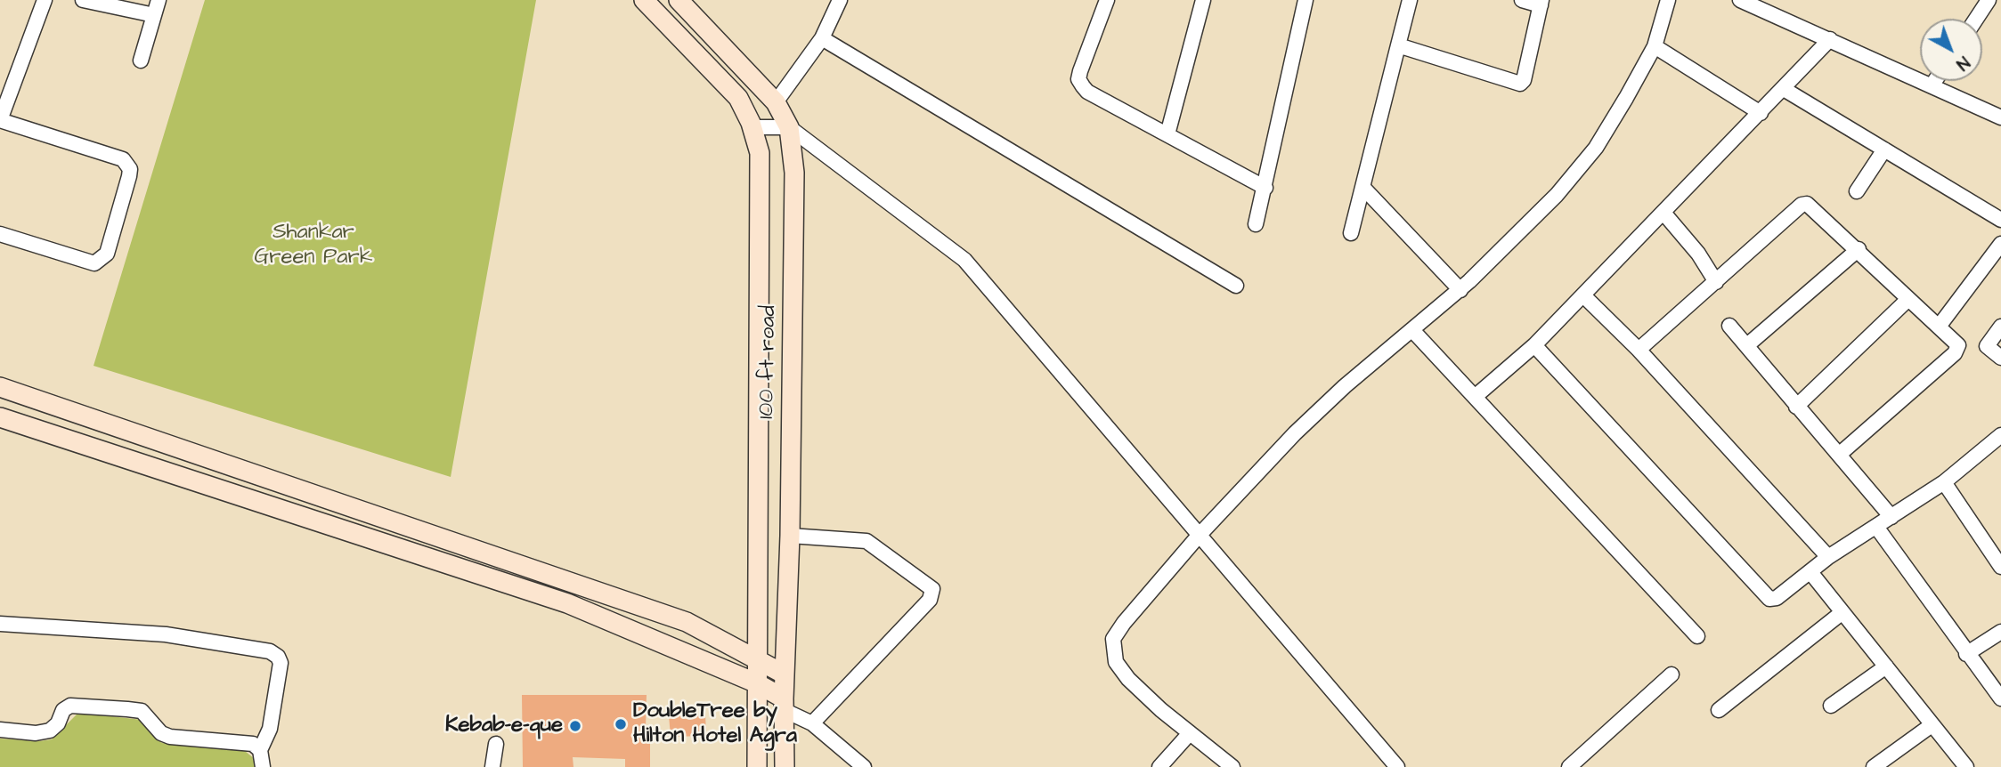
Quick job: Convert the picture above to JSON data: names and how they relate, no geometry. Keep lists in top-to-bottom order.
{
  "streets": {
    "street": ["100 ft road"]
  },
  "parks": ["Shankar Green Park"],
  "places": ["DoubleTree by Hilton Hotel Agra", "Kebab-e-que"],
  "north": "bottom right"
}
